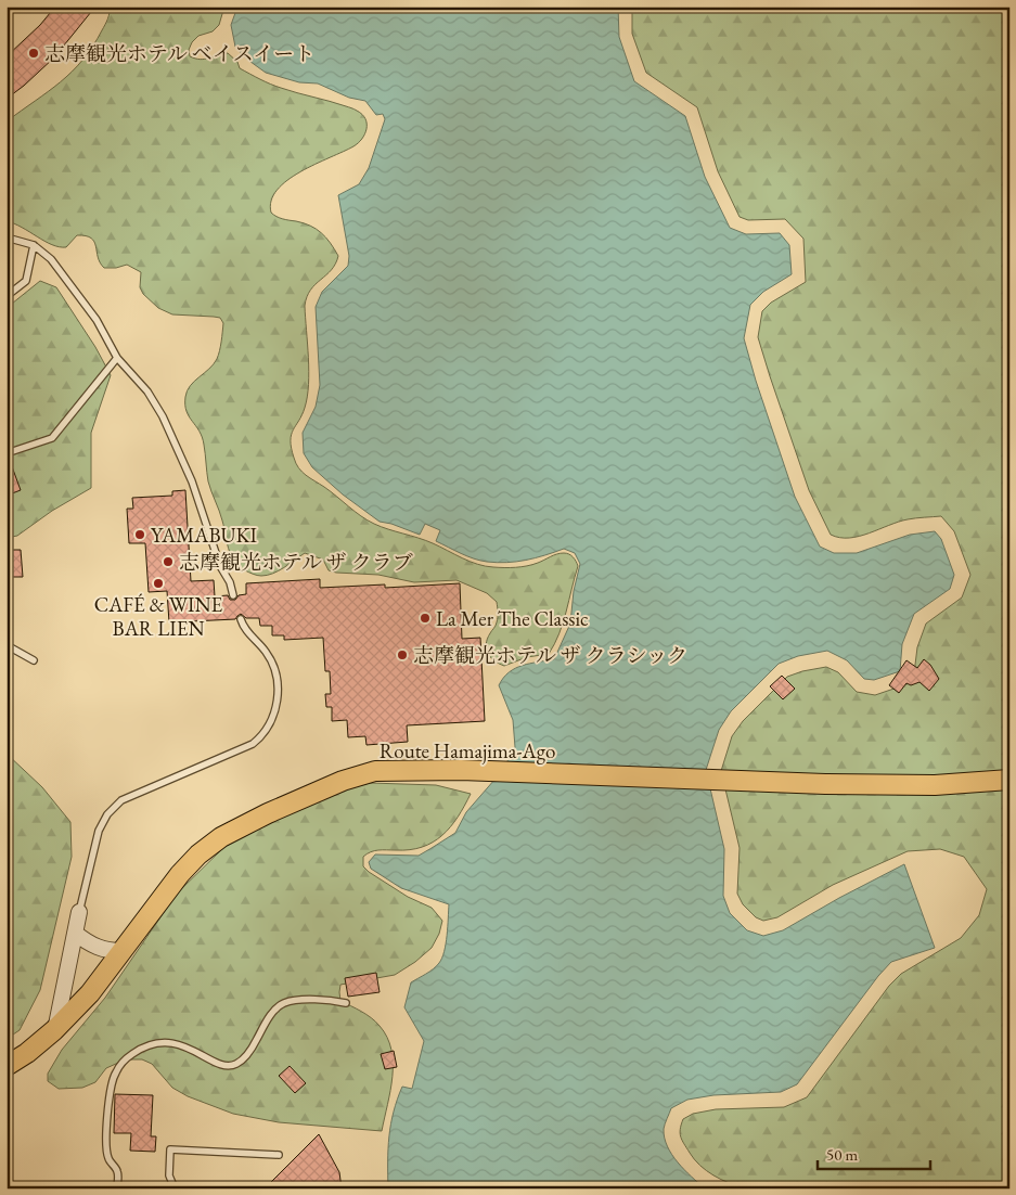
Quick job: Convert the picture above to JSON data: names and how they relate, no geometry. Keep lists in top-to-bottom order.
{
  "streets": {
    "main road": ["Route Hamajima-Ago"]
  },
  "places": [
    "志摩観光ホテル ベイスイート",
    "YAMABUKI",
    "志摩観光ホテル ザ クラブ",
    "CAFÉ & WINE BAR LIEN",
    "La Mer The Classic",
    "志摩観光ホテル ザ クラシック"
  ],
  "scale_bar": "50 m"
}
